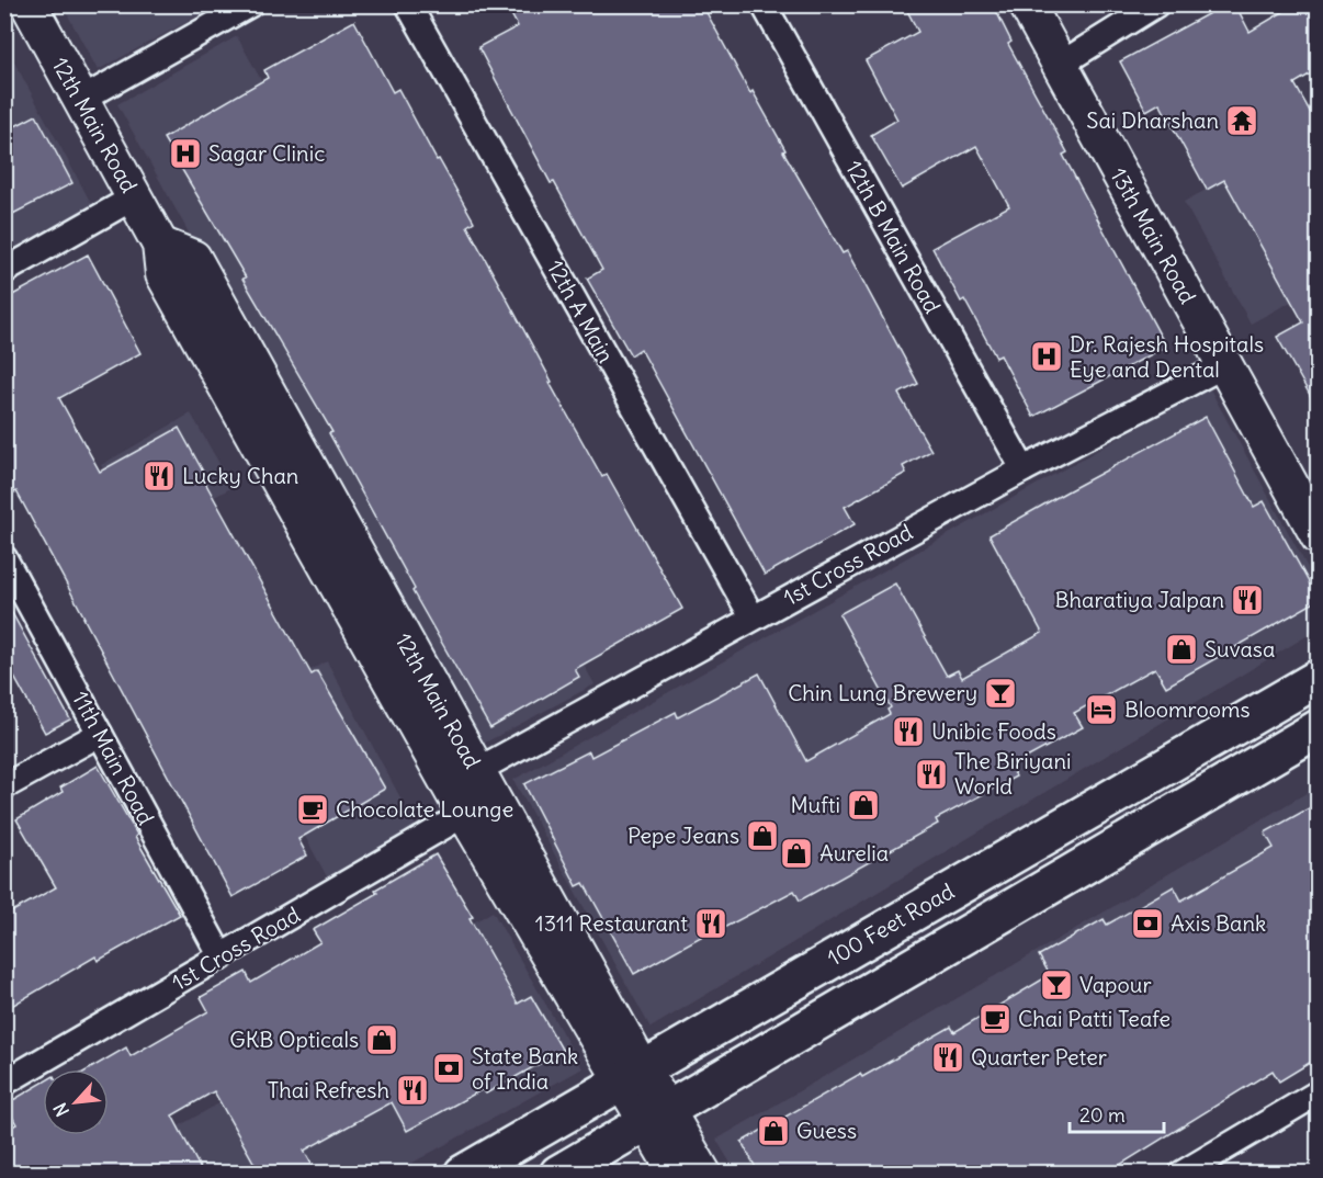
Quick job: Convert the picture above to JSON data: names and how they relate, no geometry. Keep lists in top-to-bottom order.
{
  "streets": {
    "main road": ["100 Feet Road"],
    "street": [
      "12th Main Road",
      "13th Main Road",
      "12th B Main Road",
      "12th A Main",
      "1st Cross Road",
      "11th Main Road"
    ]
  },
  "crossings": [
    ["12th Main Road", "1st Cross Road"],
    ["12th Main Road", "100 Feet Road"],
    ["13th Main Road", "1st Cross Road"],
    ["12th B Main Road", "1st Cross Road"],
    ["12th A Main", "1st Cross Road"],
    ["1st Cross Road", "11th Main Road"]
  ],
  "places": {
    "temple": ["Sai Dharshan"],
    "hospital": ["Sagar Clinic", "Dr. Rajesh Hospitals Eye and Dental"],
    "restaurant": [
      "Lucky Chan",
      "Bharatiya Jalpan",
      "Unibic Foods",
      "The Biriyani World",
      "1311 Restaurant",
      "Quarter Peter",
      "Thai Refresh"
    ],
    "shop": [
      "Suvasa",
      "Mufti",
      "Pepe Jeans",
      "Aurelia",
      "GKB Opticals",
      "Guess"
    ],
    "bar": ["Chin Lung Brewery", "Vapour"],
    "hotel": ["Bloomrooms"],
    "cafe": ["Chocolate Lounge", "Chai Patti Teafe"],
    "bank": ["Axis Bank", "State Bank of India"]
  },
  "scale_bar": "20 m",
  "north": "bottom left"
}
